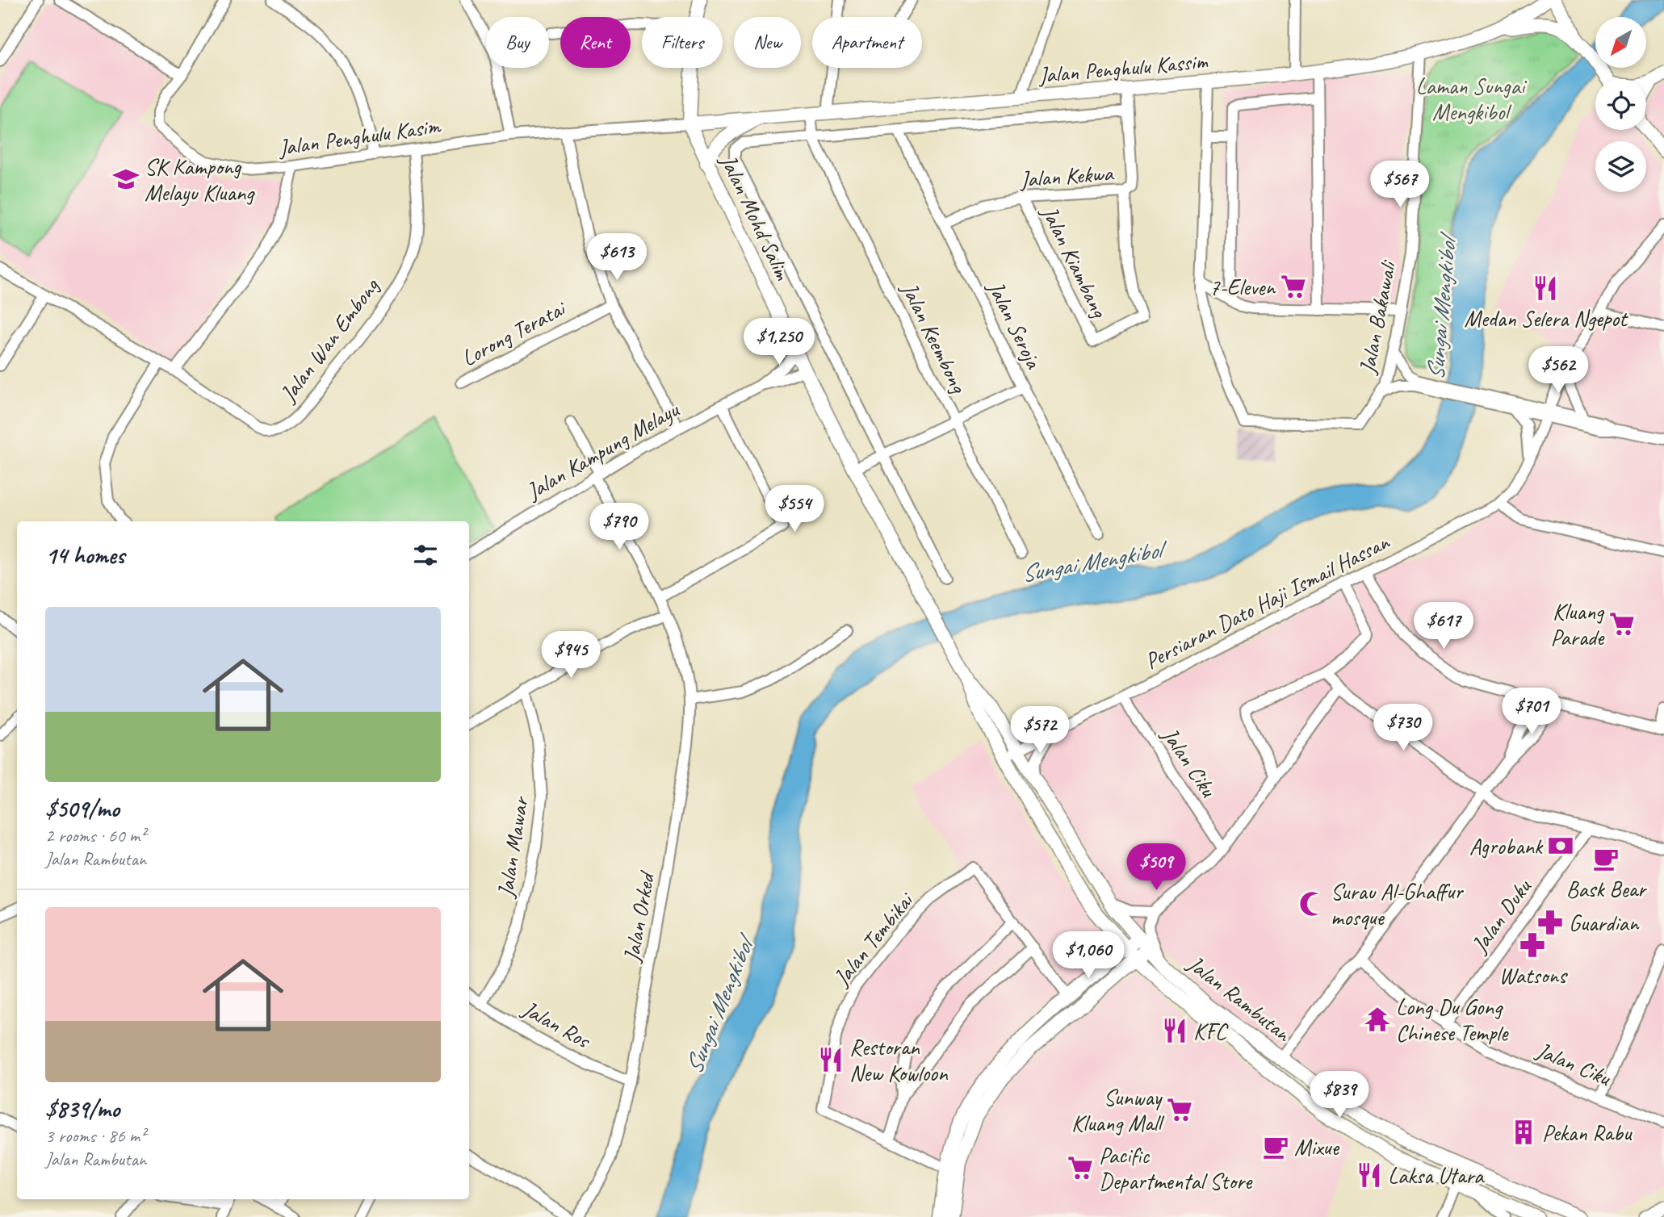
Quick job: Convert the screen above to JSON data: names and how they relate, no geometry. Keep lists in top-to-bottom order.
{
  "streets": {
    "street": [
      "Jalan Penghulu Kassim",
      "Jalan Penghulu Kasim",
      "Jalan Kekwa",
      "Jalan Mohd Salim",
      "Jalan Kiambang",
      "Jalan Bakawali",
      "Jalan Seroja",
      "Lorong Teratai",
      "Jalan Keembong",
      "Jalan Wan Embong",
      "Jalan Kampung Melayu",
      "Persiaran Dato Haji Ismail Hassan",
      "Jalan Ciku",
      "Jalan Mawar",
      "Jalan Duku",
      "Jalan Orked",
      "Jalan Tembikai",
      "Jalan Rambutan",
      "Jalan Ros"
    ]
  },
  "crossings": [
    ["Jalan Penghulu Kassim", "Jalan Penghulu Kasim"],
    ["Jalan Penghulu Kassim", "Jalan Kekwa"],
    ["Jalan Penghulu Kassim", "Jalan Mohd Salim"],
    ["Jalan Penghulu Kassim", "Jalan Bakawali"],
    ["Jalan Penghulu Kassim", "Jalan Seroja"],
    ["Jalan Penghulu Kassim", "Jalan Keembong"],
    ["Jalan Penghulu Kasim", "Jalan Mohd Salim"],
    ["Jalan Penghulu Kasim", "Jalan Wan Embong"],
    ["Jalan Kekwa", "Jalan Kiambang"],
    ["Jalan Kekwa", "Jalan Seroja"],
    ["Jalan Mohd Salim", "Jalan Kampung Melayu"],
    ["Jalan Mohd Salim", "Persiaran Dato Haji Ismail Hassan"],
    ["Jalan Mohd Salim", "Jalan Rambutan"],
    ["Jalan Kampung Melayu", "Jalan Orked"],
    ["Persiaran Dato Haji Ismail Hassan", "Jalan Ciku"],
    ["Persiaran Dato Haji Ismail Hassan", "Jalan Rambutan"],
    ["Jalan Ciku", "Jalan Duku"],
    ["Jalan Mawar", "Jalan Ros"],
    ["Jalan Orked", "Jalan Ros"]
  ],
  "water": ["Sungai Mengkibol"],
  "parks": ["Laman Sungai Mengkibol"],
  "places": {
    "school or university": ["SK Kampong Melayu Kluang"],
    "supermarket": [
      "7-Eleven",
      "Kluang Parade",
      "Sunway Kluang Mall",
      "Pacific Departmental Store"
    ],
    "restaurant": [
      "Medan Selera Ngepot",
      "KFC",
      "Restoran New Kowloon",
      "Laksa Utara"
    ],
    "bank": ["Agrobank"],
    "cafe": ["Bask Bear", "Mixue"],
    "mosque": ["Surau Al-Ghaffur mosque"],
    "pharmacy": ["Guardian", "Watsons"],
    "temple": ["Long Du Gong Chinese Temple"],
    "building": ["Pekan Rabu"]
  },
  "north": "bottom left",
  "page": {
    "chip": [
      "Buy",
      "Rent",
      "Filters",
      "New",
      "Apartment"
    ],
    "price": [
      "$567",
      "$613",
      "$1,250",
      "$562",
      "$554",
      "$790",
      "$617",
      "$945",
      "$701",
      "$730",
      "$572",
      "$509",
      "$1,060",
      "$839"
    ],
    "heading": "14 homes",
    "list": [
      {
        "name": "$509/mo",
        "note": "2 rooms · 60 m² · Jalan Rambutan"
      },
      {
        "name": "$839/mo",
        "note": "3 rooms · 86 m² · Jalan Rambutan"
      }
    ]
  }
}
